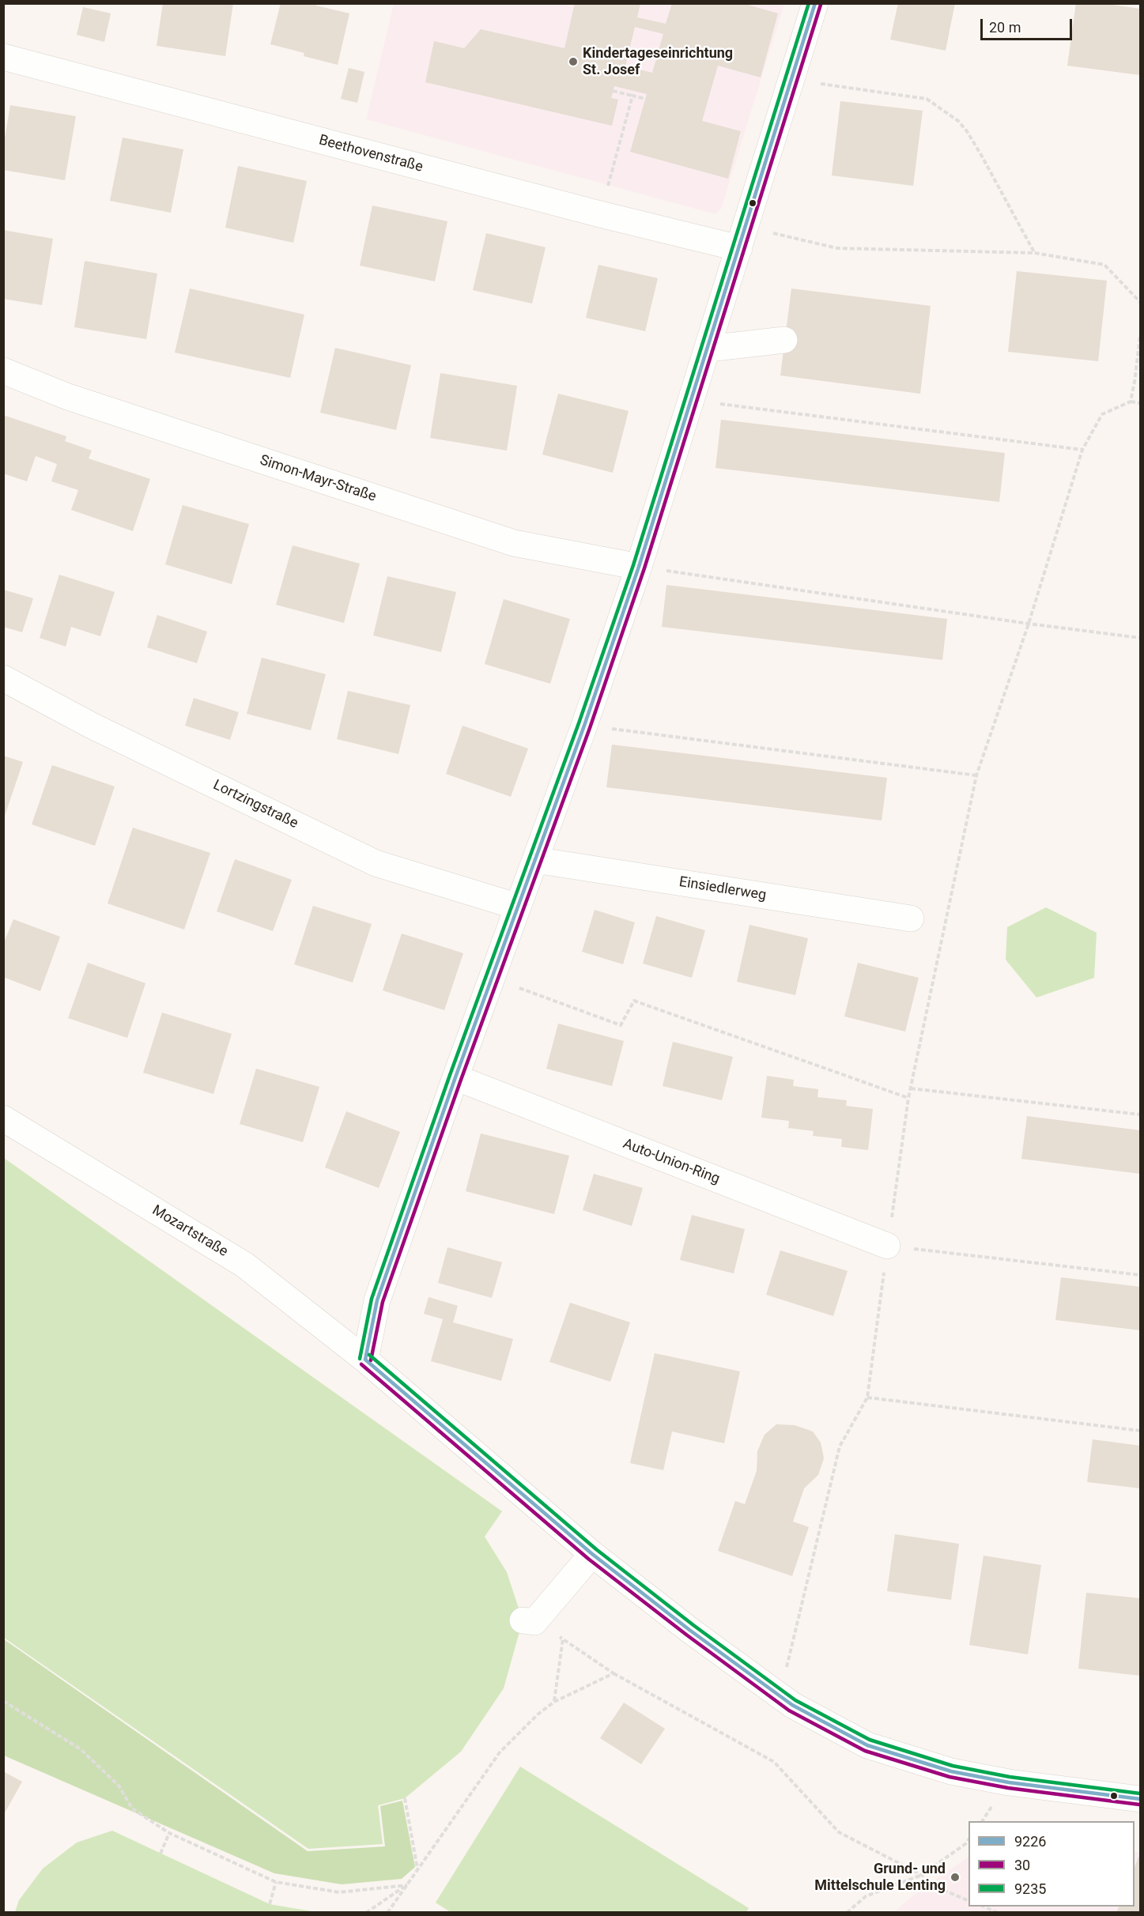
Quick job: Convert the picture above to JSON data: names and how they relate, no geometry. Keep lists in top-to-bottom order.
{
  "streets": {
    "street": [
      "Beethovenstraße",
      "Simon-Mayr-Straße",
      "Lortzingstraße",
      "Einsiedlerweg",
      "Auto-Union-Ring",
      "Mozartstraße"
    ]
  },
  "places": ["Kindertageseinrichtung St. Josef", "Grund- und Mittelschule Lenting"],
  "lines": ["transit line 9226", "transit line 9235", "transit line 30"],
  "legend": ["9226", "30", "9235"],
  "scale_bar": "20 m"
}
